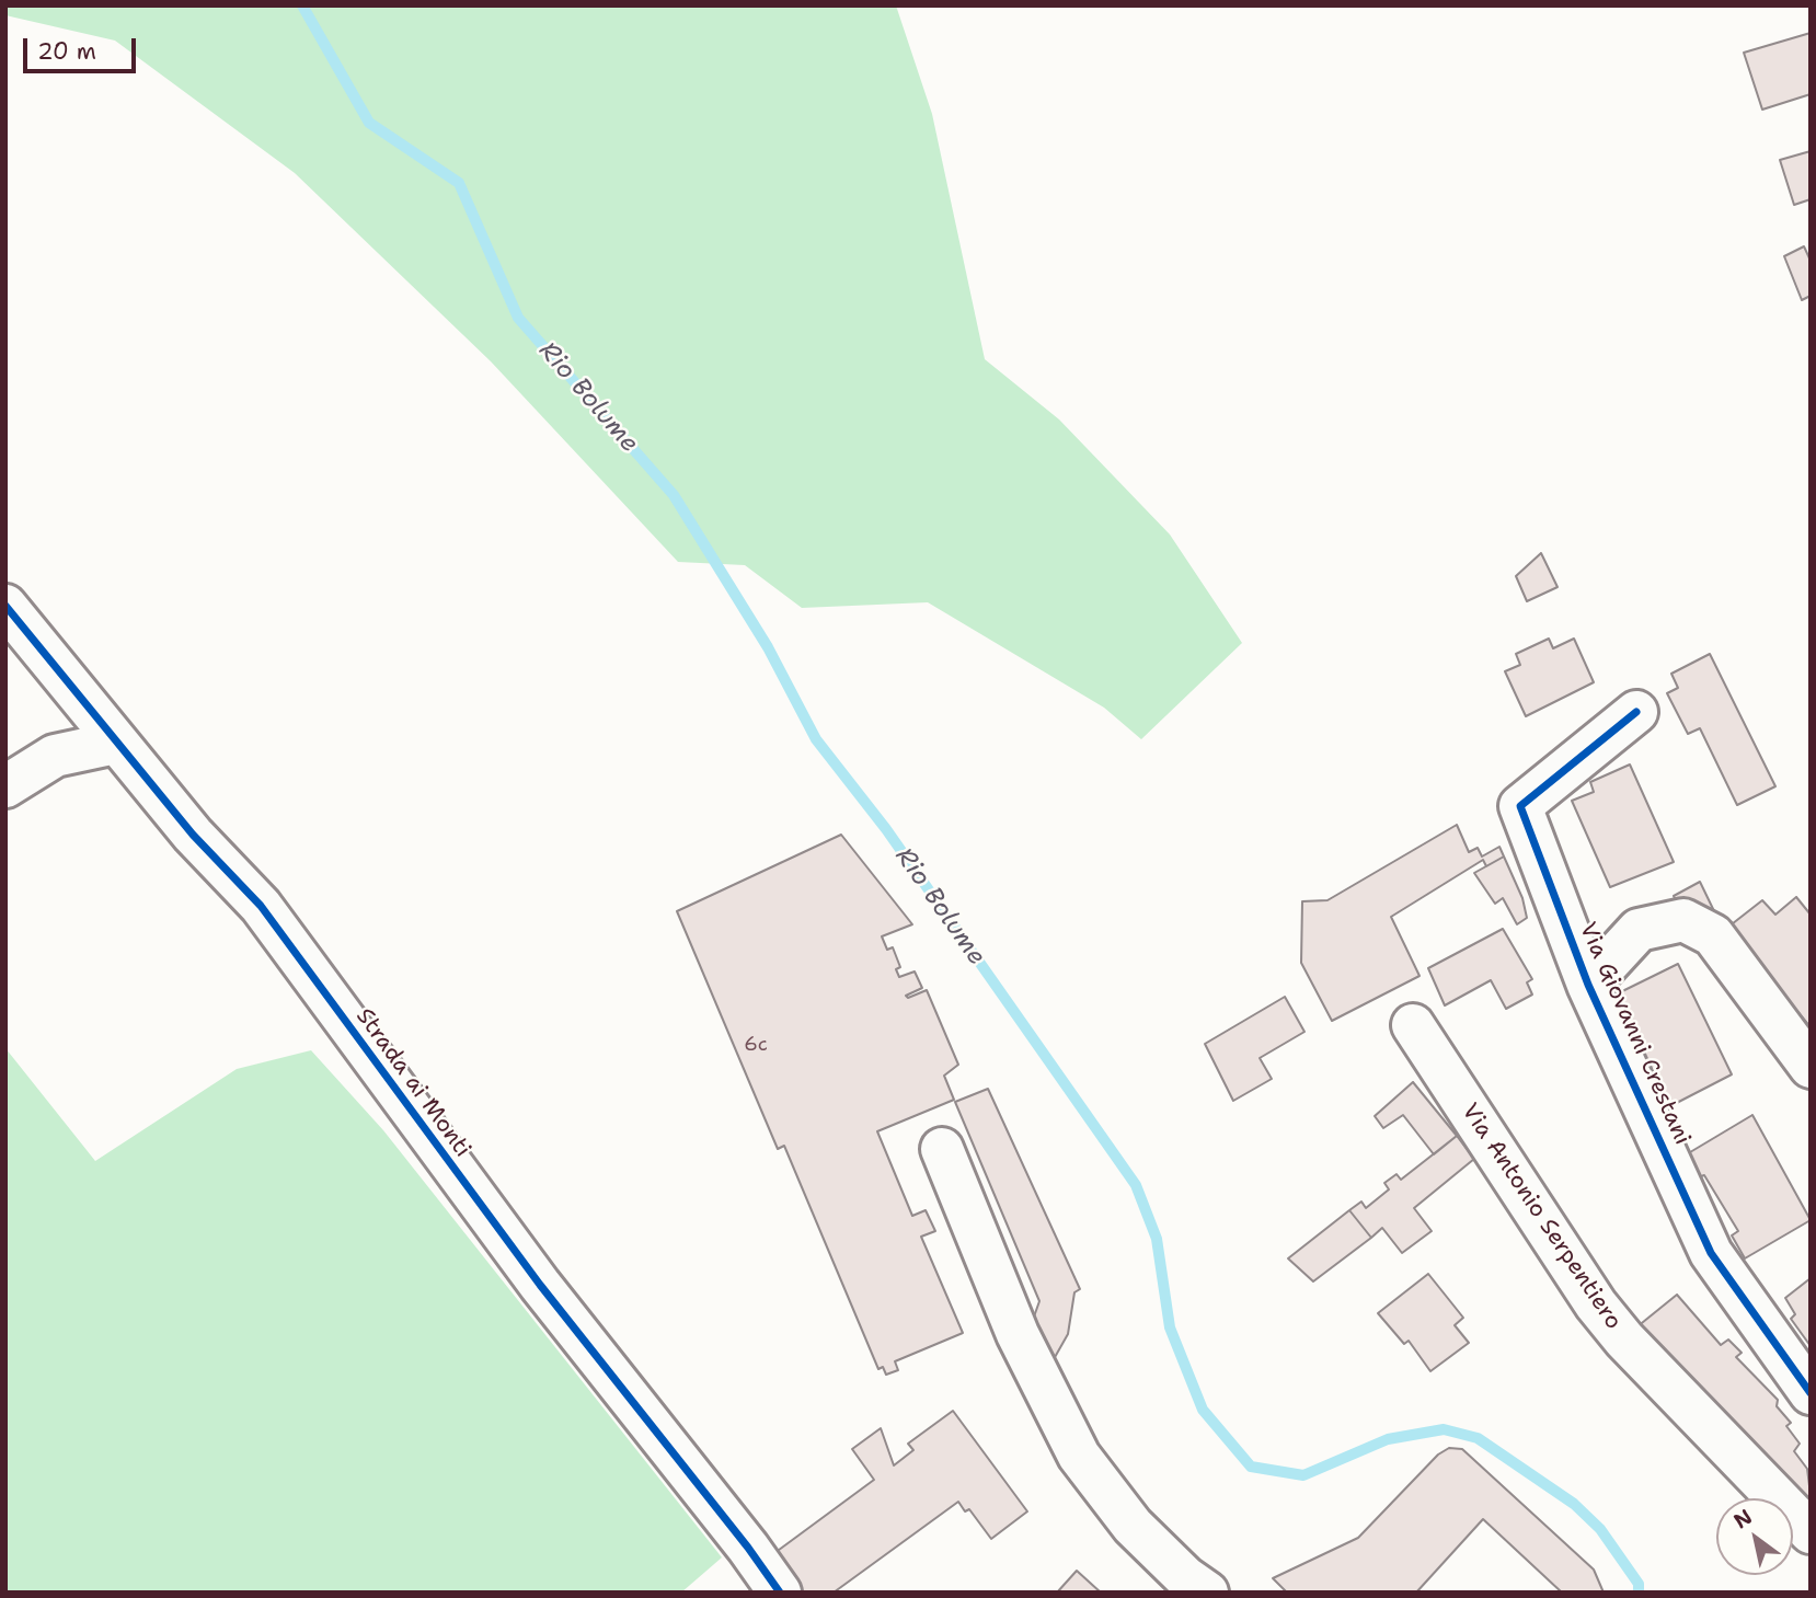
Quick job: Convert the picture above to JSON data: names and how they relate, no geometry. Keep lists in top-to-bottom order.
{
  "streets": {
    "street": ["Via Giovanni Crestani", "Strada ai Monti", "Via Antonio Serpentiero"]
  },
  "water": ["Rio Bolume"],
  "house_numbers": ["6c"],
  "scale_bar": "20 m",
  "north": "top left"
}
